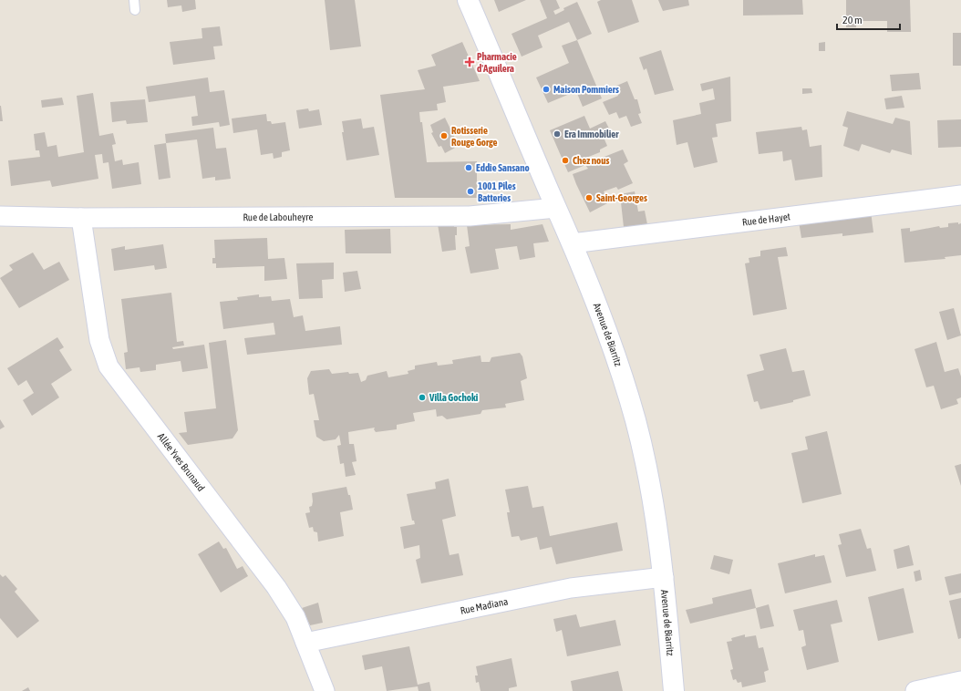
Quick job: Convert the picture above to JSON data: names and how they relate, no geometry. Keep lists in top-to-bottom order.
{
  "streets": {
    "main road": ["Avenue de Biarritz"],
    "street": [
      "Rue de Labouheyre",
      "Rue de Hayet",
      "Allée Yves Brunaud",
      "Rue Madiana"
    ]
  },
  "crossings": [
    ["Rue de Labouheyre", "Avenue de Biarritz"],
    ["Rue de Labouheyre", "Allée Yves Brunaud"],
    ["Rue de Hayet", "Avenue de Biarritz"],
    ["Avenue de Biarritz", "Rue Madiana"],
    ["Allée Yves Brunaud", "Rue Madiana"]
  ],
  "places": {
    "health": ["Pharmacie d'Aguilera"],
    "other": [
      "Maison Pommiers",
      "Era Immobilier",
      "Rotisserie Rouge Gorge",
      "Chez nous",
      "Eddie Sansano",
      "1001 Piles Batteries",
      "Saint-Georges",
      "Villa Gochoki"
    ]
  },
  "scale_bar": "20 m"
}
